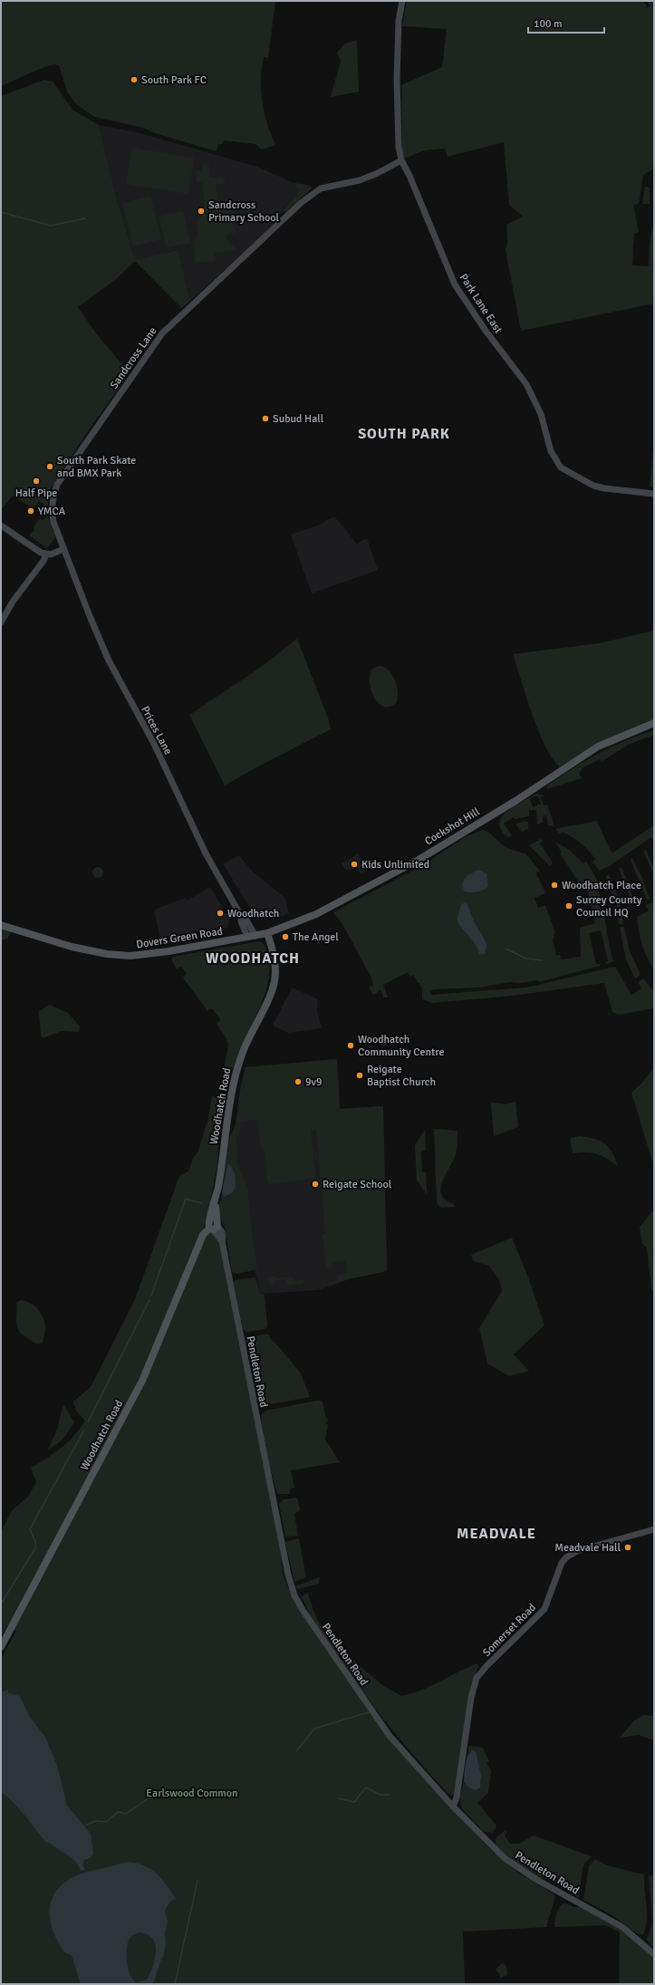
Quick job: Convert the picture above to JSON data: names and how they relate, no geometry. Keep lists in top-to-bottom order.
{
  "streets": {
    "main road": ["Cockshot Hill", "Dovers Green Road", "Woodhatch Road"],
    "street": [
      "Park Lane East",
      "Sandcross Lane",
      "Prices Lane",
      "Pendleton Road",
      "Somerset Road"
    ]
  },
  "crossings": [
    ["Park Lane East", "Sandcross Lane"],
    ["Sandcross Lane", "Prices Lane"],
    ["Prices Lane", "Cockshot Hill"],
    ["Prices Lane", "Dovers Green Road"],
    ["Cockshot Hill", "Dovers Green Road"],
    ["Cockshot Hill", "Woodhatch Road"],
    ["Woodhatch Road", "Pendleton Road"],
    ["Pendleton Road", "Somerset Road"]
  ],
  "districts": ["SOUTH PARK", "WOODHATCH", "MEADVALE"],
  "parks": ["Earlswood Common"],
  "places": [
    "South Park FC",
    "Sandcross Primary School",
    "Subud Hall",
    "South Park Skate and BMX Park",
    "Half Pipe",
    "YMCA",
    "Kids Unlimited",
    "Woodhatch Place",
    "Surrey County Council HQ",
    "Woodhatch",
    "The Angel",
    "Woodhatch Community Centre",
    "Reigate Baptist Church",
    "9v9",
    "Reigate School",
    "Meadvale Hall"
  ],
  "scale_bar": "100 m"
}
